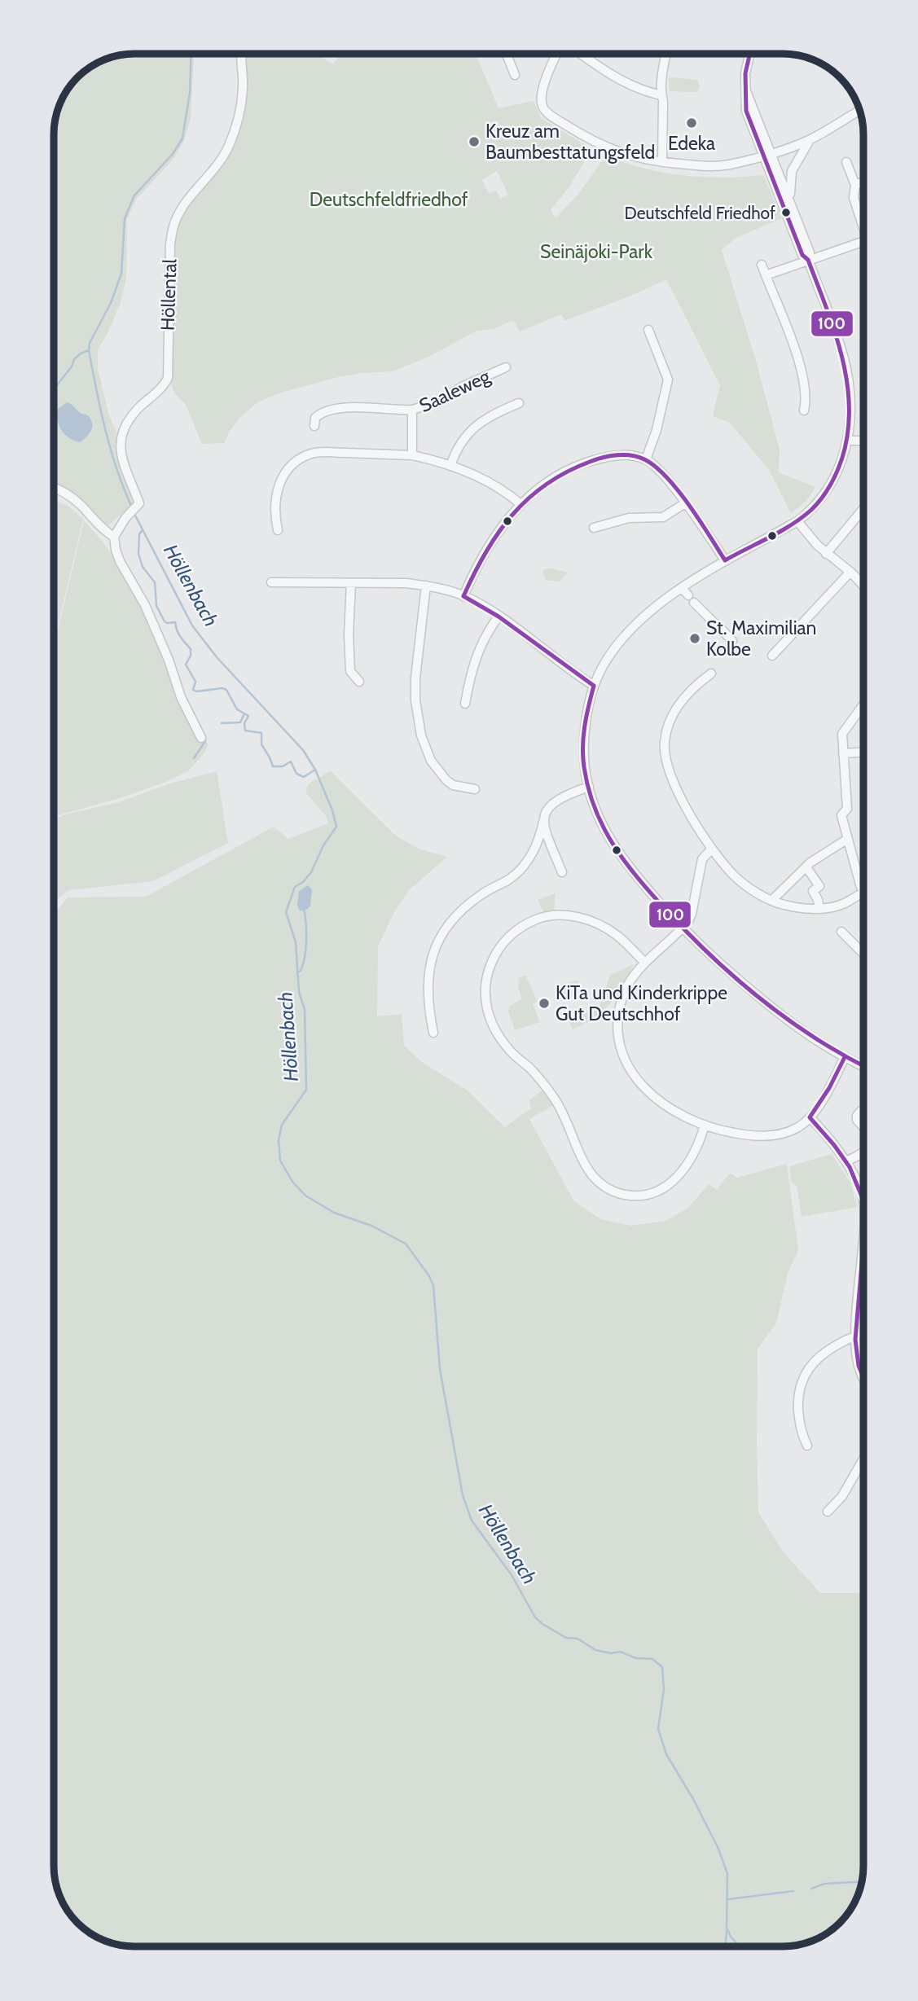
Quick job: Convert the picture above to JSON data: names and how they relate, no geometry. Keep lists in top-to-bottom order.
{
  "streets": {
    "street": ["Höllental", "Saaleweg"]
  },
  "water": ["Höllenbach"],
  "parks": ["Deutschfeldfriedhof", "Seinäjoki-Park"],
  "places": [
    "Edeka",
    "Kreuz am Baumbesttatungsfeld",
    "Deutschfeld Friedhof",
    "St. Maximilian Kolbe",
    "KiTa und Kinderkrippe Gut Deutschhof"
  ],
  "lines": ["transit line 100"]
}
